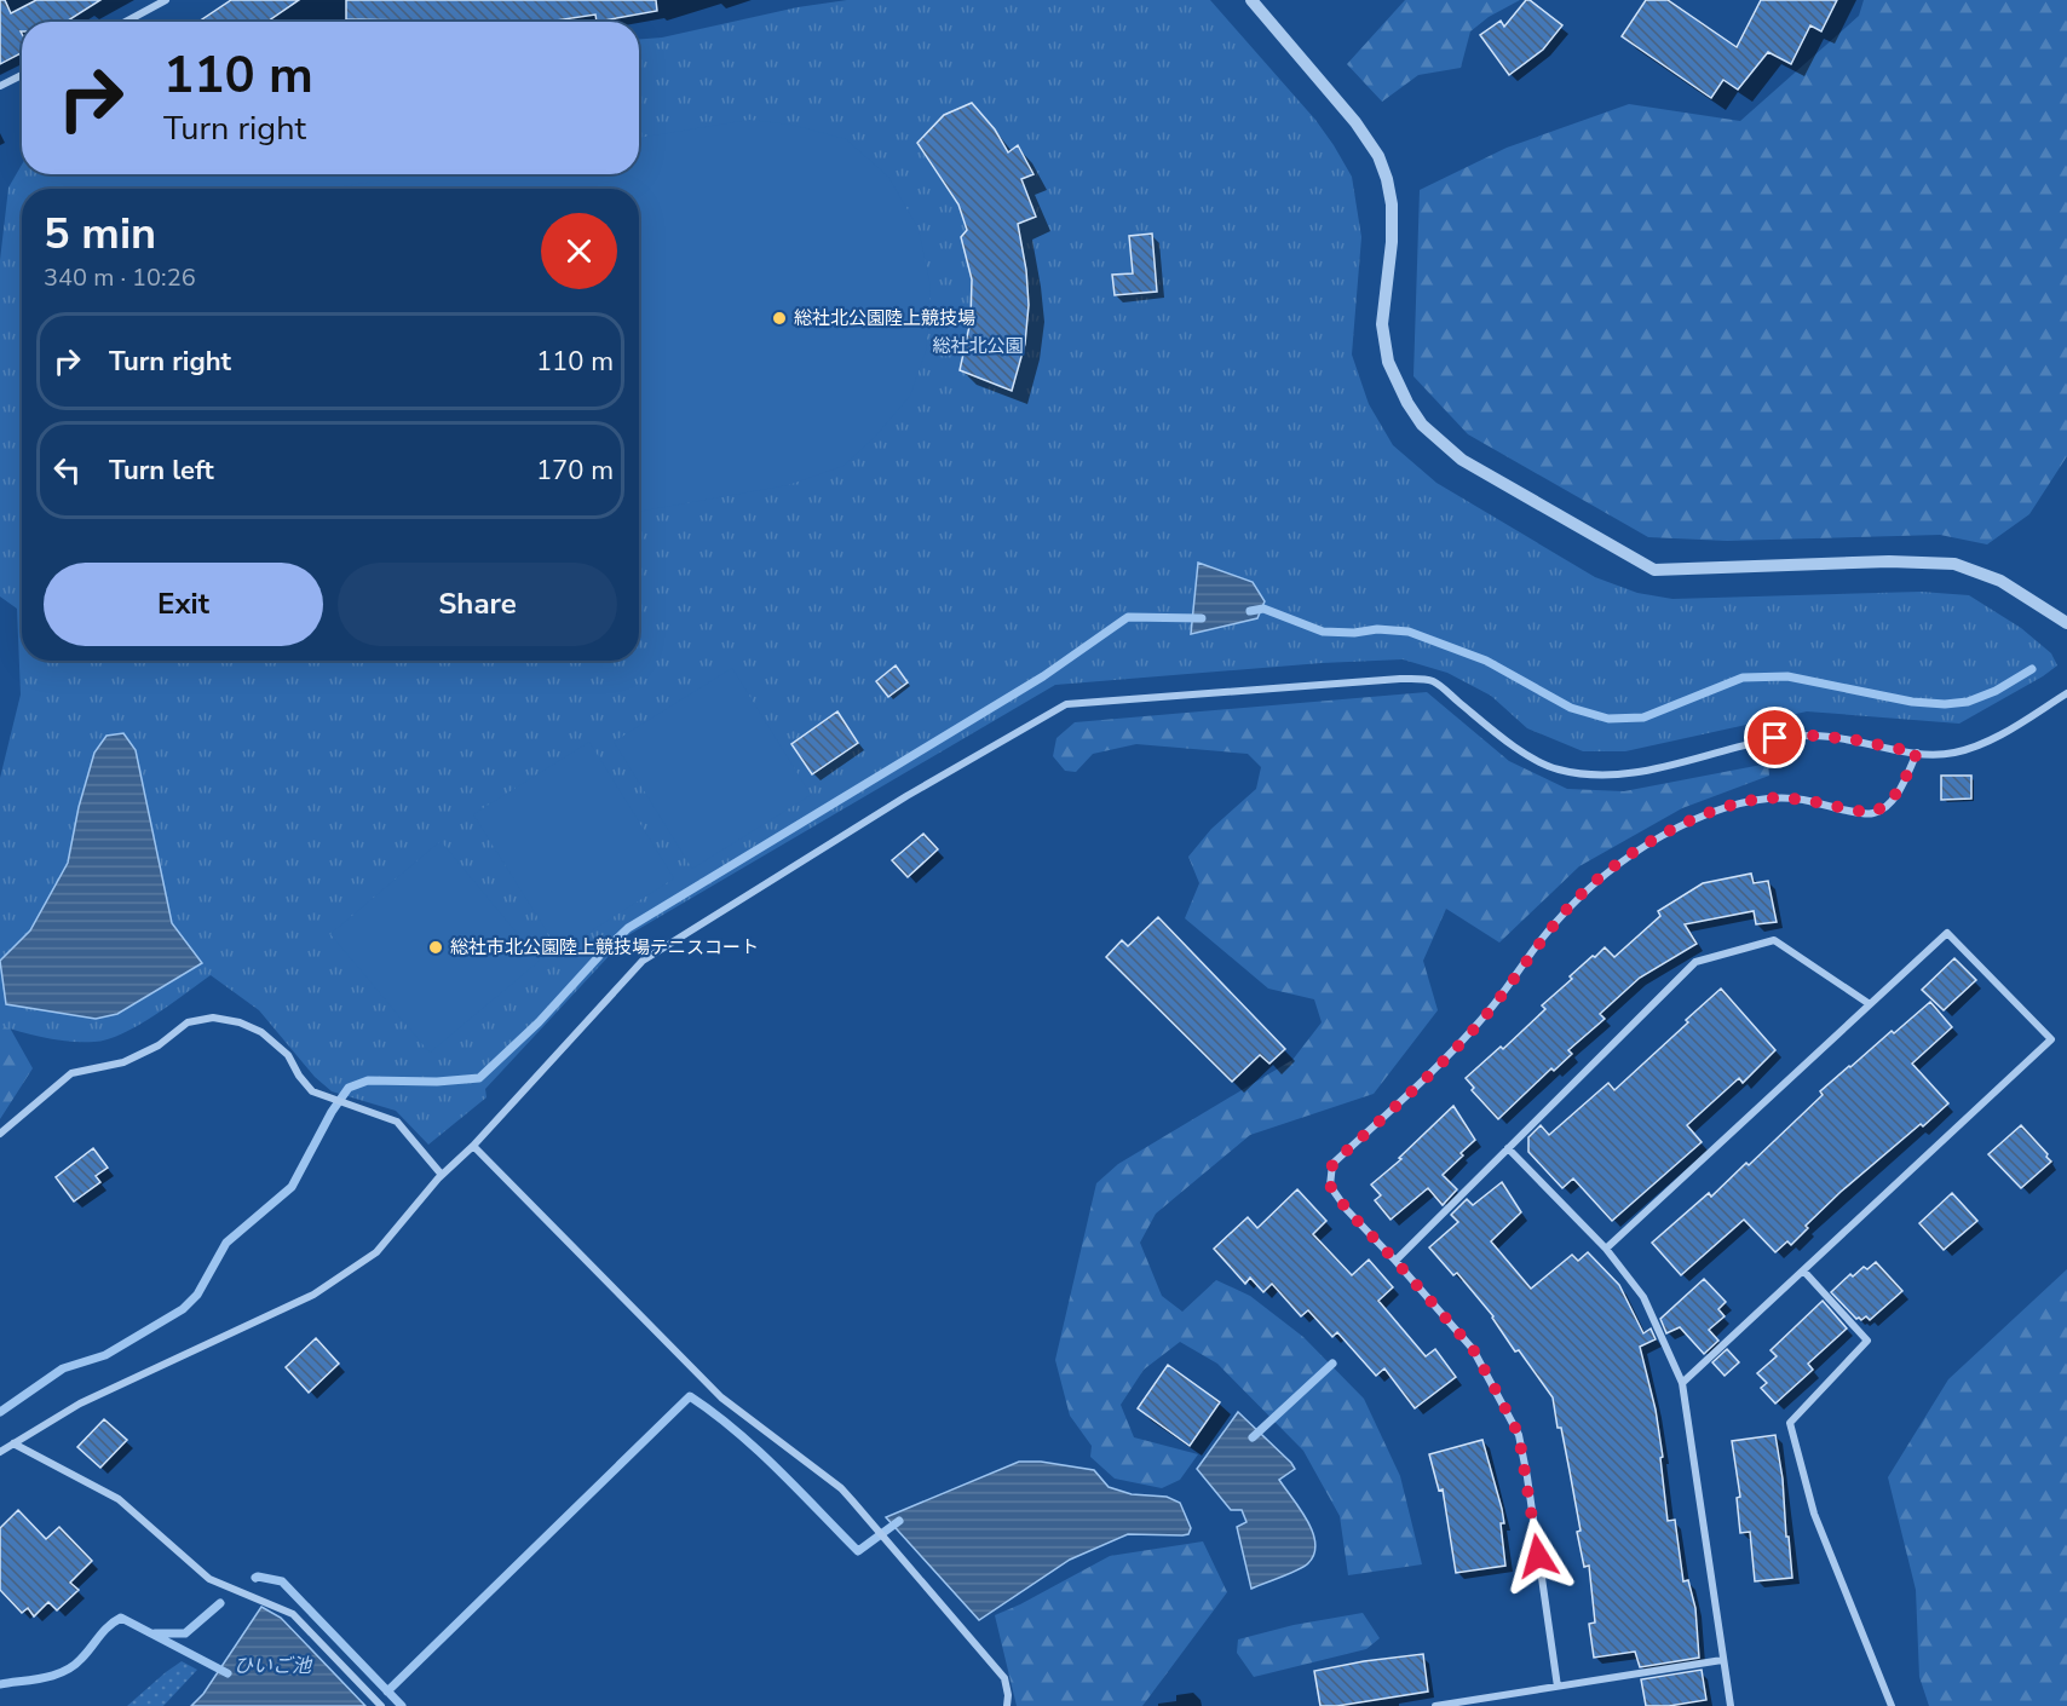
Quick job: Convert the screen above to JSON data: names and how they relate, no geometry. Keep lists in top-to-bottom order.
{
  "water": ["ひいご池"],
  "parks": ["総社北公園"],
  "places": ["総社北公園陸上競技場", "総社市北公園陸上競技場テニスコート"],
  "page": {
    "turn": ["110 m", "Turn right"],
    "heading": ["5 min", "340 m · 10:26"],
    "list": [
      {
        "name": "Turn right",
        "value": "110 m"
      },
      {
        "name": "Turn left",
        "value": "170 m"
      }
    ],
    "buttons": ["Exit", "Share"]
  }
}
